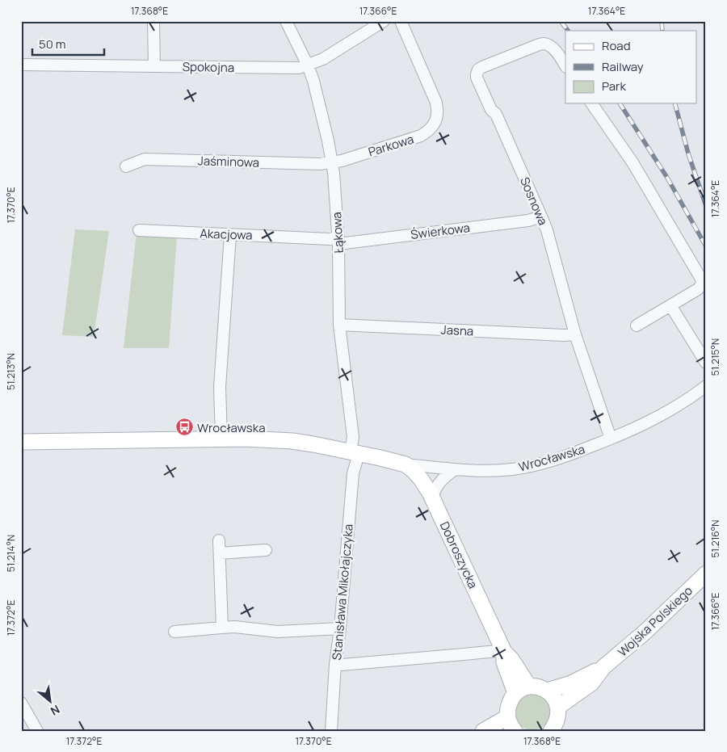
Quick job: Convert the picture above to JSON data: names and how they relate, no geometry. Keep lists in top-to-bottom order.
{
  "streets": {
    "street": [
      "Spokojna",
      "Parkowa",
      "Jaśminowa",
      "Sosnowa",
      "Świerkowa",
      "Łąkowa",
      "Akacjowa",
      "Jasna",
      "Wrocławska",
      "Dobroszycka",
      "Stanisława Mikołajczyka",
      "Wojska Polskiego"
    ]
  },
  "crossings": [
    ["Spokojna", "Łąkowa"],
    ["Parkowa", "Jaśminowa"],
    ["Parkowa", "Łąkowa"],
    ["Jaśminowa", "Łąkowa"],
    ["Sosnowa", "Świerkowa"],
    ["Sosnowa", "Jasna"],
    ["Sosnowa", "Wrocławska"],
    ["Świerkowa", "Łąkowa"],
    ["Świerkowa", "Akacjowa"],
    ["Łąkowa", "Akacjowa"],
    ["Łąkowa", "Jasna"],
    ["Łąkowa", "Wrocławska"],
    ["Łąkowa", "Stanisława Mikołajczyka"],
    ["Wrocławska", "Dobroszycka"],
    ["Wrocławska", "Stanisława Mikołajczyka"]
  ],
  "places": {
    "bus stop": ["Wrocławska"]
  },
  "legend": ["Road", "Railway", "Park"],
  "scale_bar": "50 m",
  "north": "bottom right",
  "coordinates": [
    "17.368°E",
    "17.366°E",
    "17.364°E",
    "17.370°E",
    "51.215°N",
    "51.213°N",
    "51.216°N",
    "51.214°N",
    "17.372°E"
  ]
}
